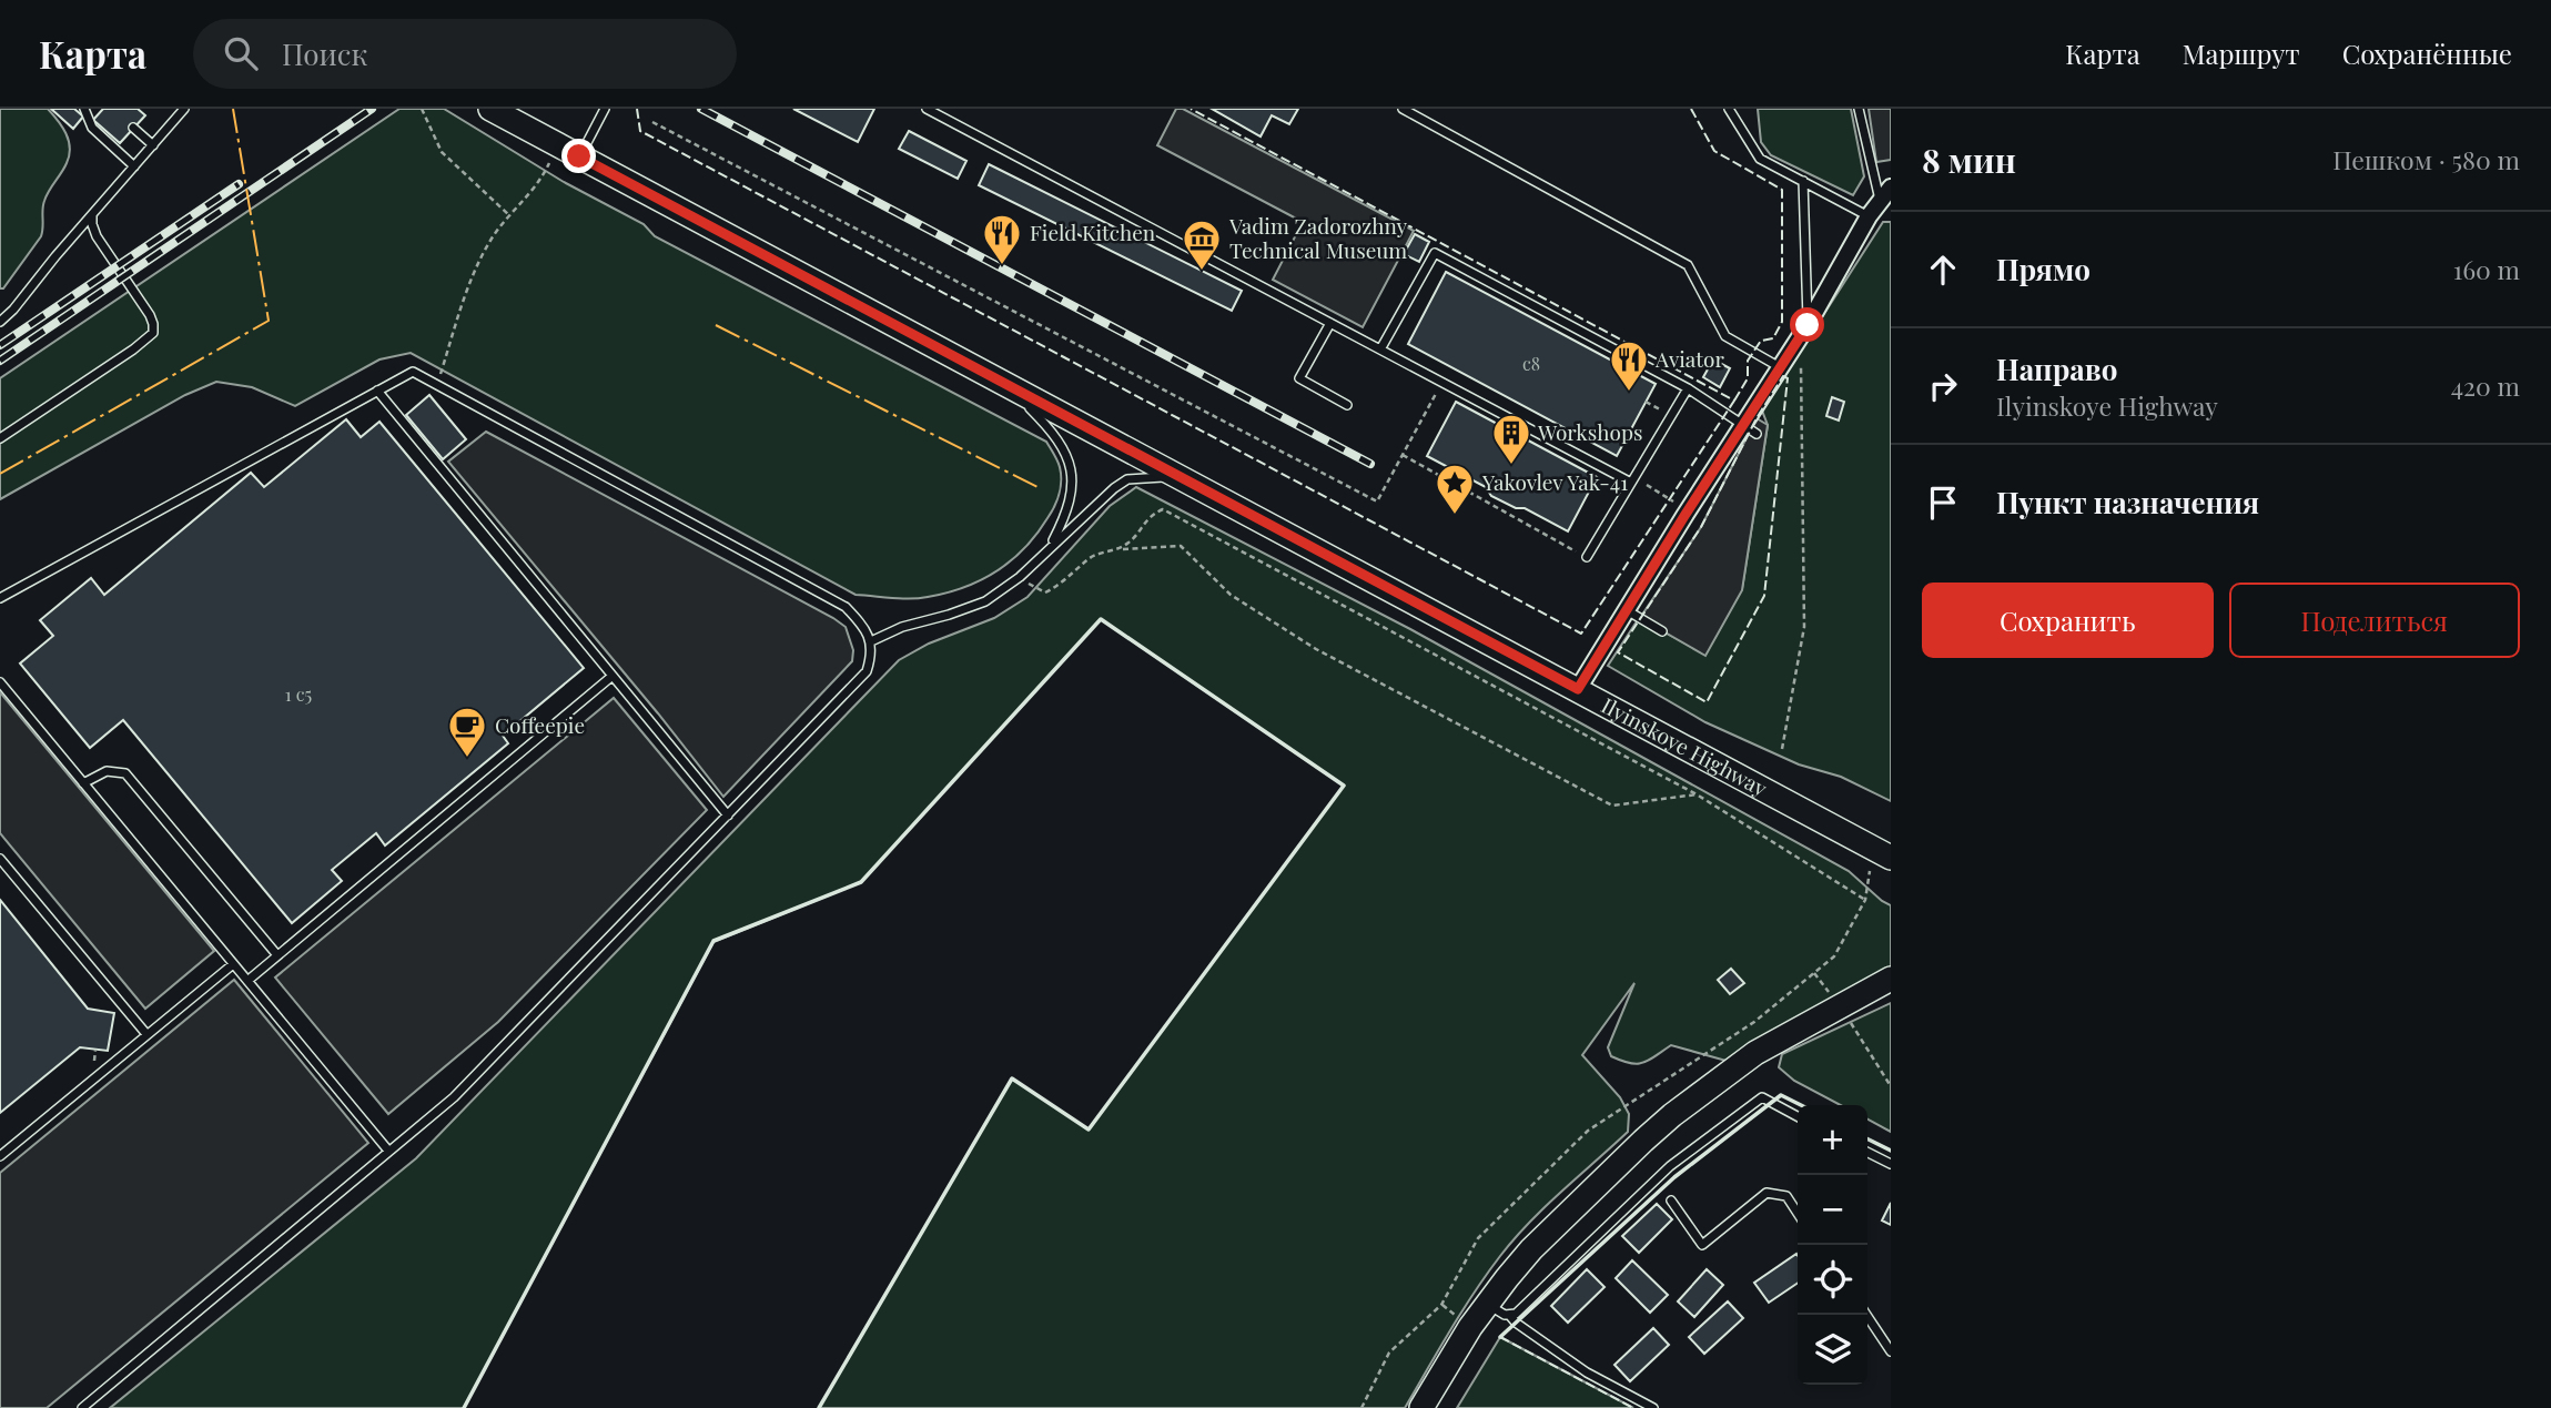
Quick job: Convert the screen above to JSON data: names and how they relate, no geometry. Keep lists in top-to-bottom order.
{
  "streets": {
    "main road": ["Ilyinskoye Highway"]
  },
  "places": {
    "restaurant": ["Field Kitchen", "Aviator"],
    "museum": ["Vadim Zadorozhny Technical Museum"],
    "building": ["Workshops"],
    "place": ["Yakovlev Yak-41"],
    "cafe": ["Coffeepie"]
  },
  "house_numbers": ["с8", "1 с5"],
  "page": {
    "header": "Карта",
    "search": "Поиск",
    "nav": ["Карта", "Маршрут", "Сохранённые"],
    "heading": ["8 мин", "Пешком · 580 m"],
    "list": [
      ["Прямо", "160 m"],
      ["Направо", "Ilyinskoye Highway", "420 m"],
      "Пункт назначения"
    ],
    "buttons": ["Сохранить", "Поделиться"],
    "map_buttons": ["+", "−"]
  }
}
